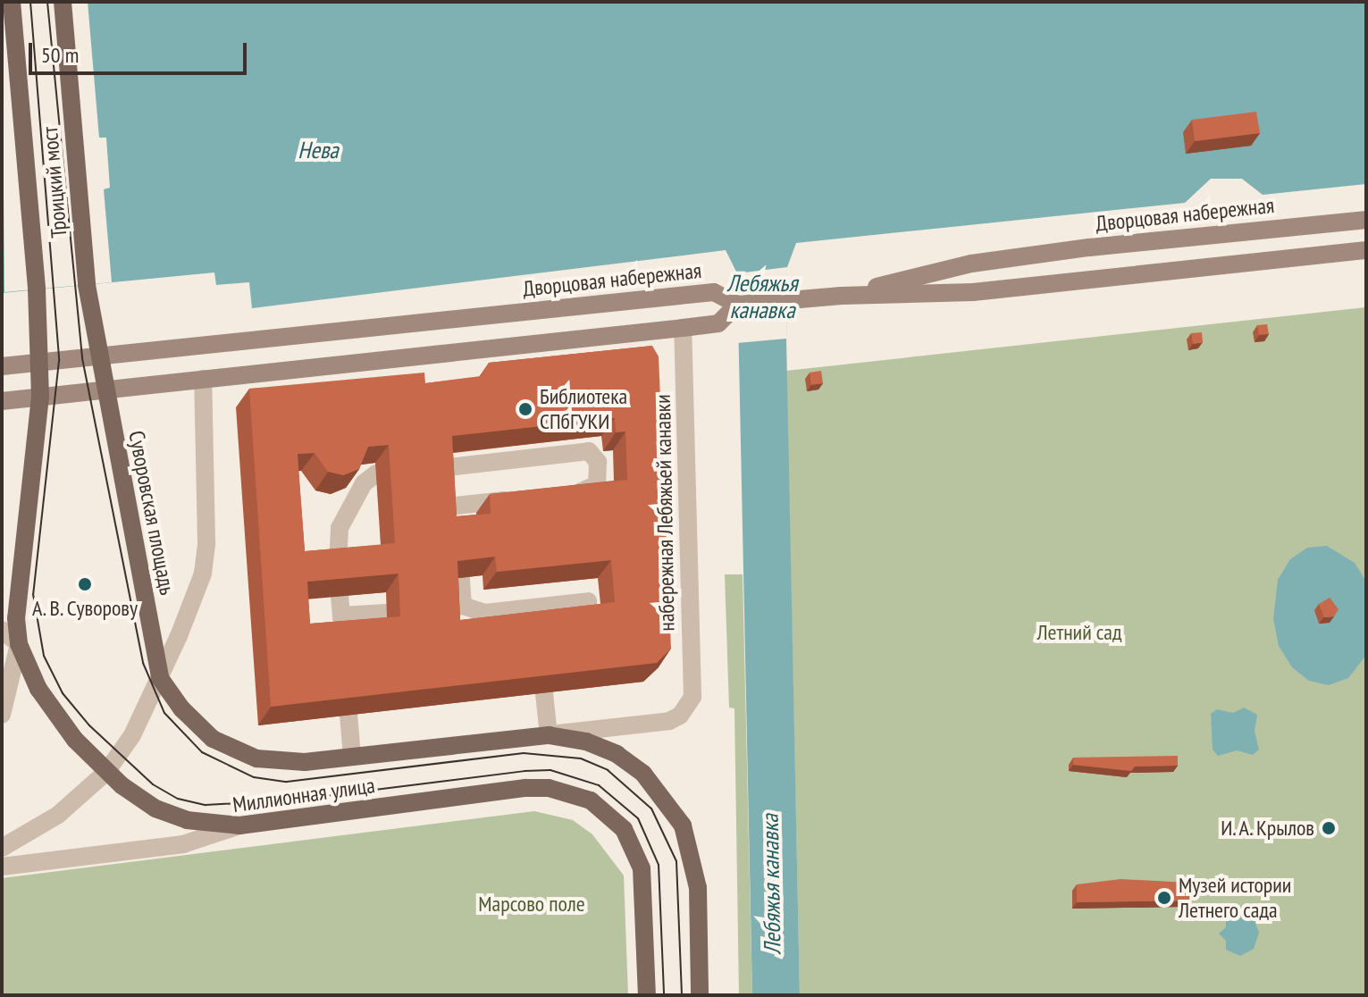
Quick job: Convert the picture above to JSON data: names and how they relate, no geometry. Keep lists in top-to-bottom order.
{
  "streets": {
    "main road": [
      "Троицкий мост",
      "Дворцовая набережная",
      "Суворовская площадь",
      "Миллионная улица"
    ],
    "street": ["набережная Лебяжьей канавки"]
  },
  "crossings": [
    ["Троицкий мост", "Дворцовая набережная"],
    ["Троицкий мост", "Суворовская площадь"],
    ["Дворцовая набережная", "Суворовская площадь"],
    ["Суворовская площадь", "Миллионная улица"],
    ["набережная Лебяжьей канавки", "Миллионная улица"]
  ],
  "water": ["Нева", "Лебяжья канавка"],
  "parks": ["Летний сад", "Марсово поле"],
  "places": [
    "Библиотека СПбГУКИ",
    "А. В. Суворову",
    "И. А. Крылов",
    "Музей истории Летнего сада"
  ],
  "scale_bar": "50 m"
}
